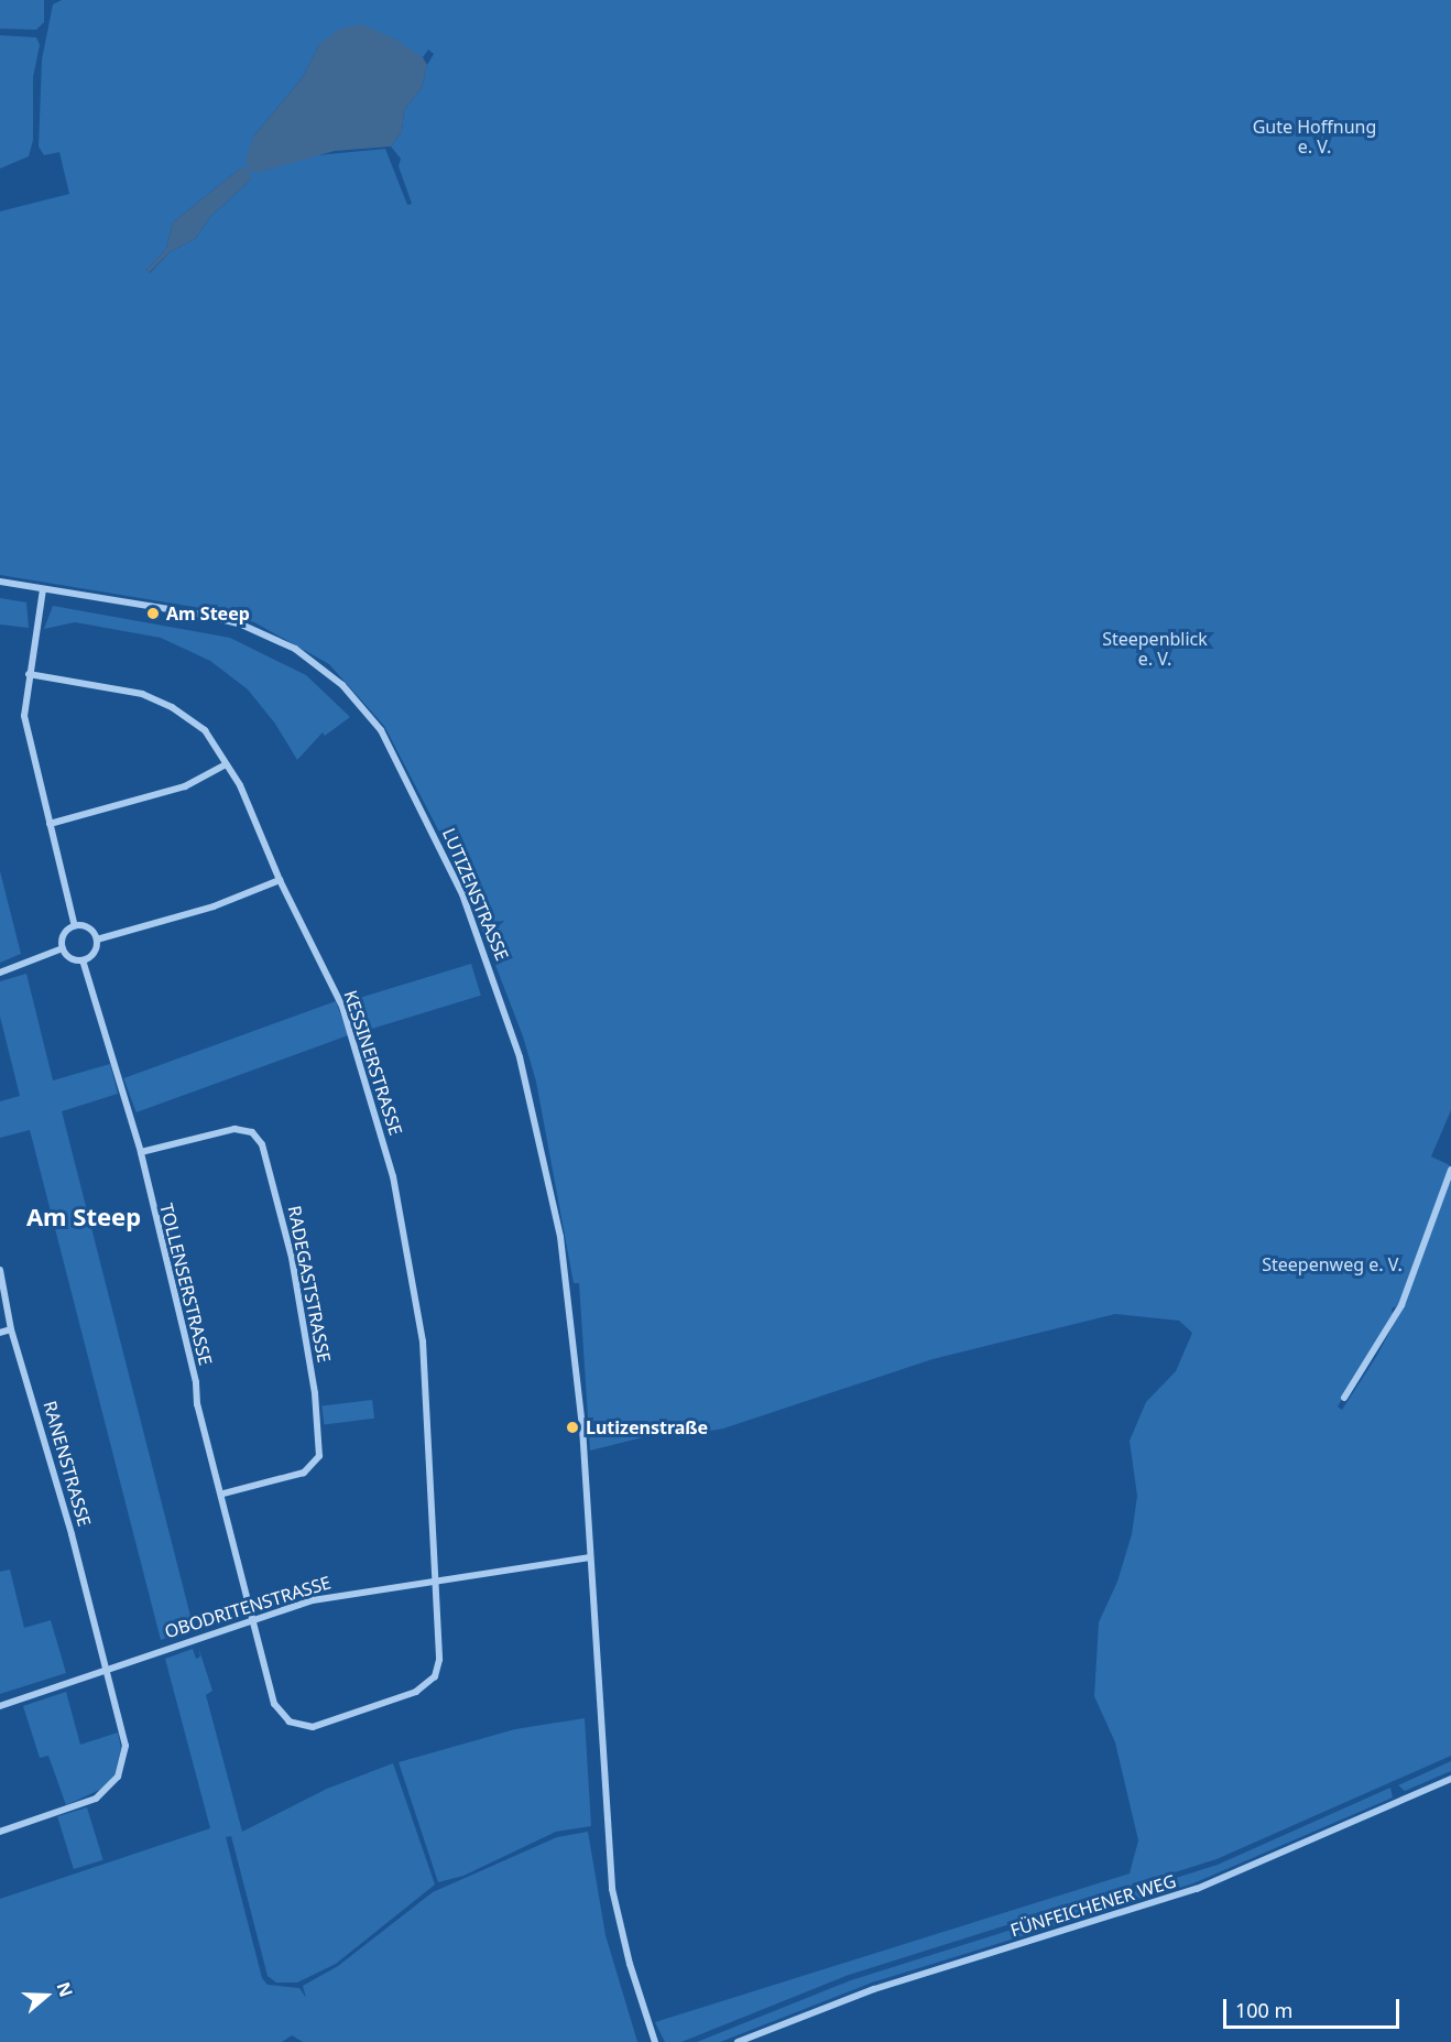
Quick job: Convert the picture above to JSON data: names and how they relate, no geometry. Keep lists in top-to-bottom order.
{
  "streets": {
    "street": [
      "LUTIZENSTRASSE",
      "KESSINERSTRASSE",
      "TOLLENSERSTRASSE",
      "RADEGASTSTRASSE",
      "RANENSTRASSE",
      "OBODRITENSTRASSE",
      "FÜNFEICHENER WEG"
    ]
  },
  "crossings": [
    ["LUTIZENSTRASSE", "OBODRITENSTRASSE"],
    ["KESSINERSTRASSE", "TOLLENSERSTRASSE"],
    ["KESSINERSTRASSE", "OBODRITENSTRASSE"],
    ["TOLLENSERSTRASSE", "RADEGASTSTRASSE"],
    ["TOLLENSERSTRASSE", "OBODRITENSTRASSE"],
    ["RANENSTRASSE", "OBODRITENSTRASSE"]
  ],
  "districts": ["Am Steep"],
  "parks": ["Gute Hoffnung e. V.", "Steepenblick e. V.", "Steepenweg e. V."],
  "places": ["Am Steep", "Lutizenstraße"],
  "scale_bar": "100 m",
  "north": "right"
}
